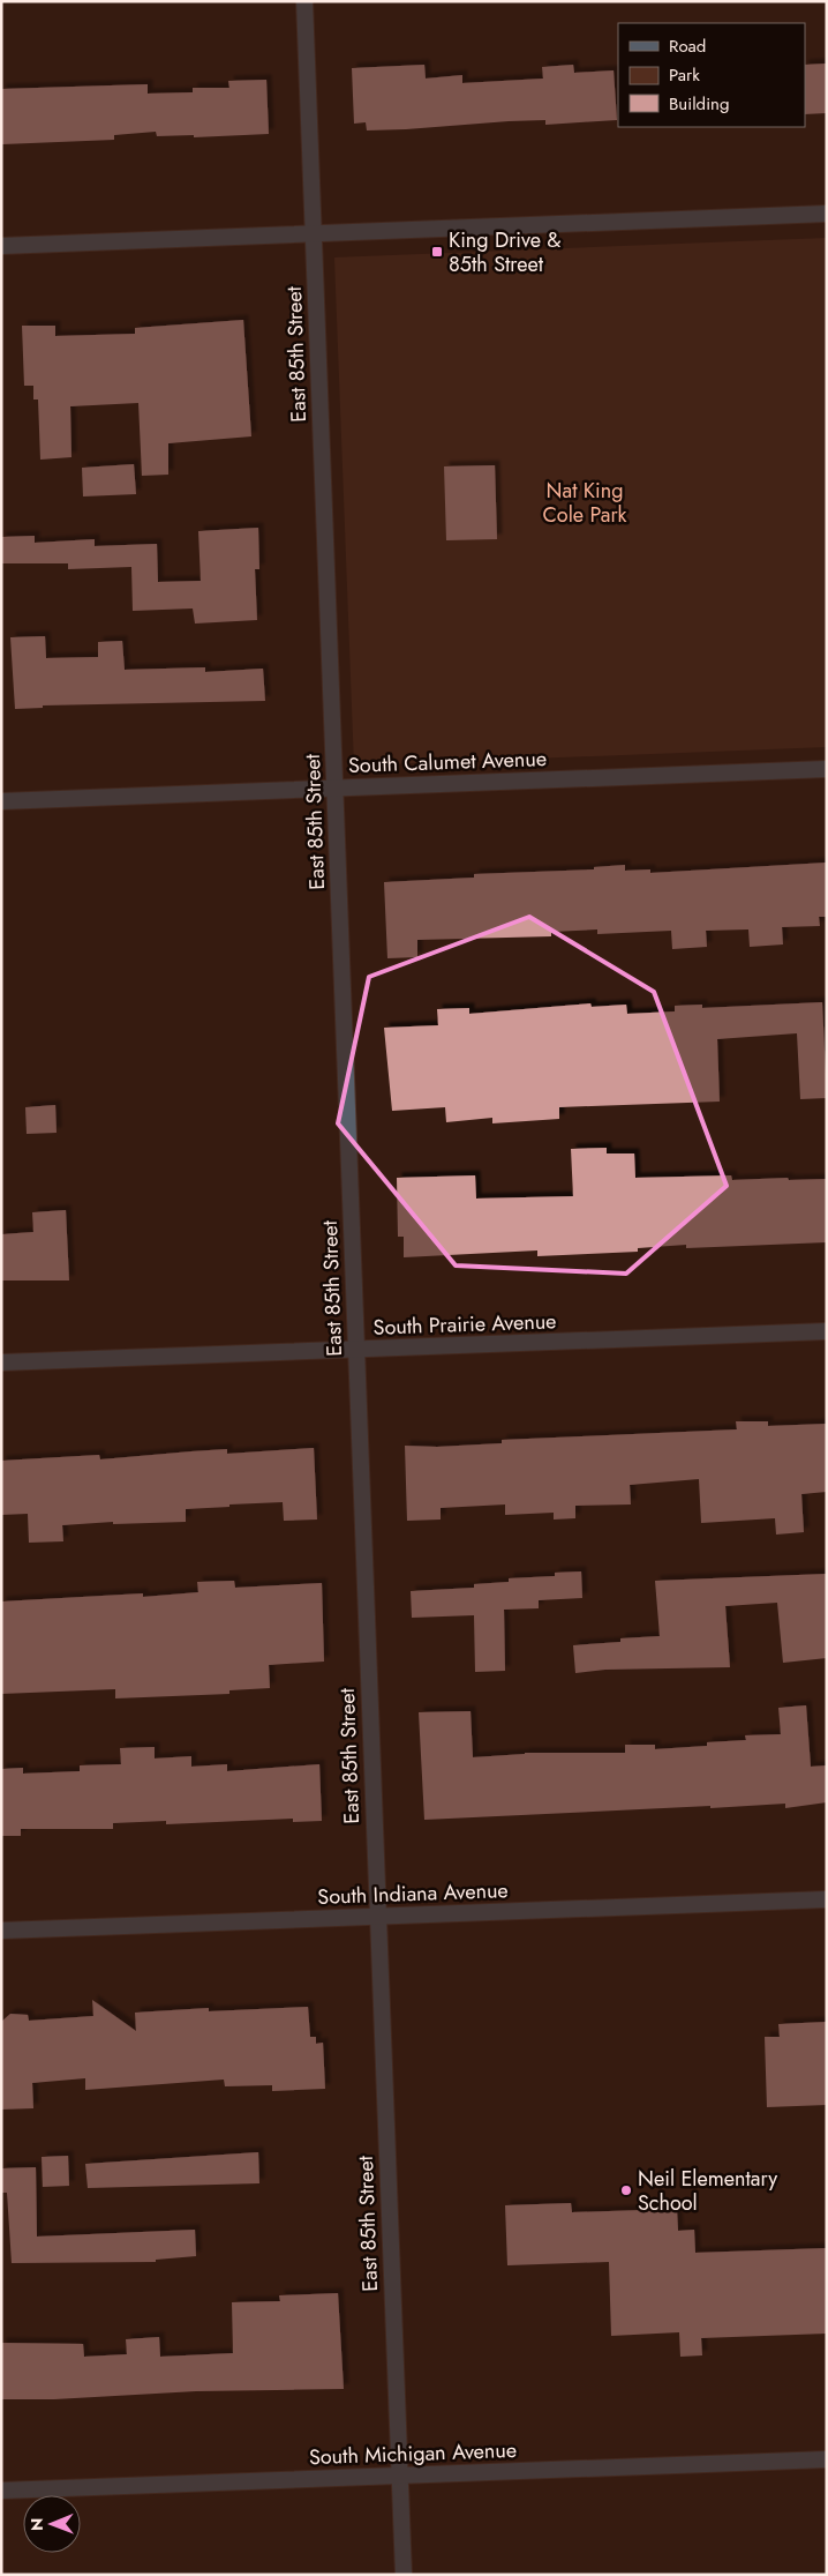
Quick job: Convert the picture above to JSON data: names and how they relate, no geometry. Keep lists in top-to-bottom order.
{
  "streets": {
    "street": [
      "East 85th Street",
      "South Calumet Avenue",
      "South Prairie Avenue",
      "South Indiana Avenue",
      "South Michigan Avenue"
    ]
  },
  "crossings": [
    ["East 85th Street", "South Calumet Avenue"],
    ["East 85th Street", "South Prairie Avenue"],
    ["East 85th Street", "South Indiana Avenue"],
    ["East 85th Street", "South Michigan Avenue"]
  ],
  "parks": ["Nat King Cole Park"],
  "places": {
    "transit": ["King Drive & 85th Street"],
    "other": ["Neil Elementary School"]
  },
  "legend": ["Road", "Park", "Building"],
  "north": "left"
}
